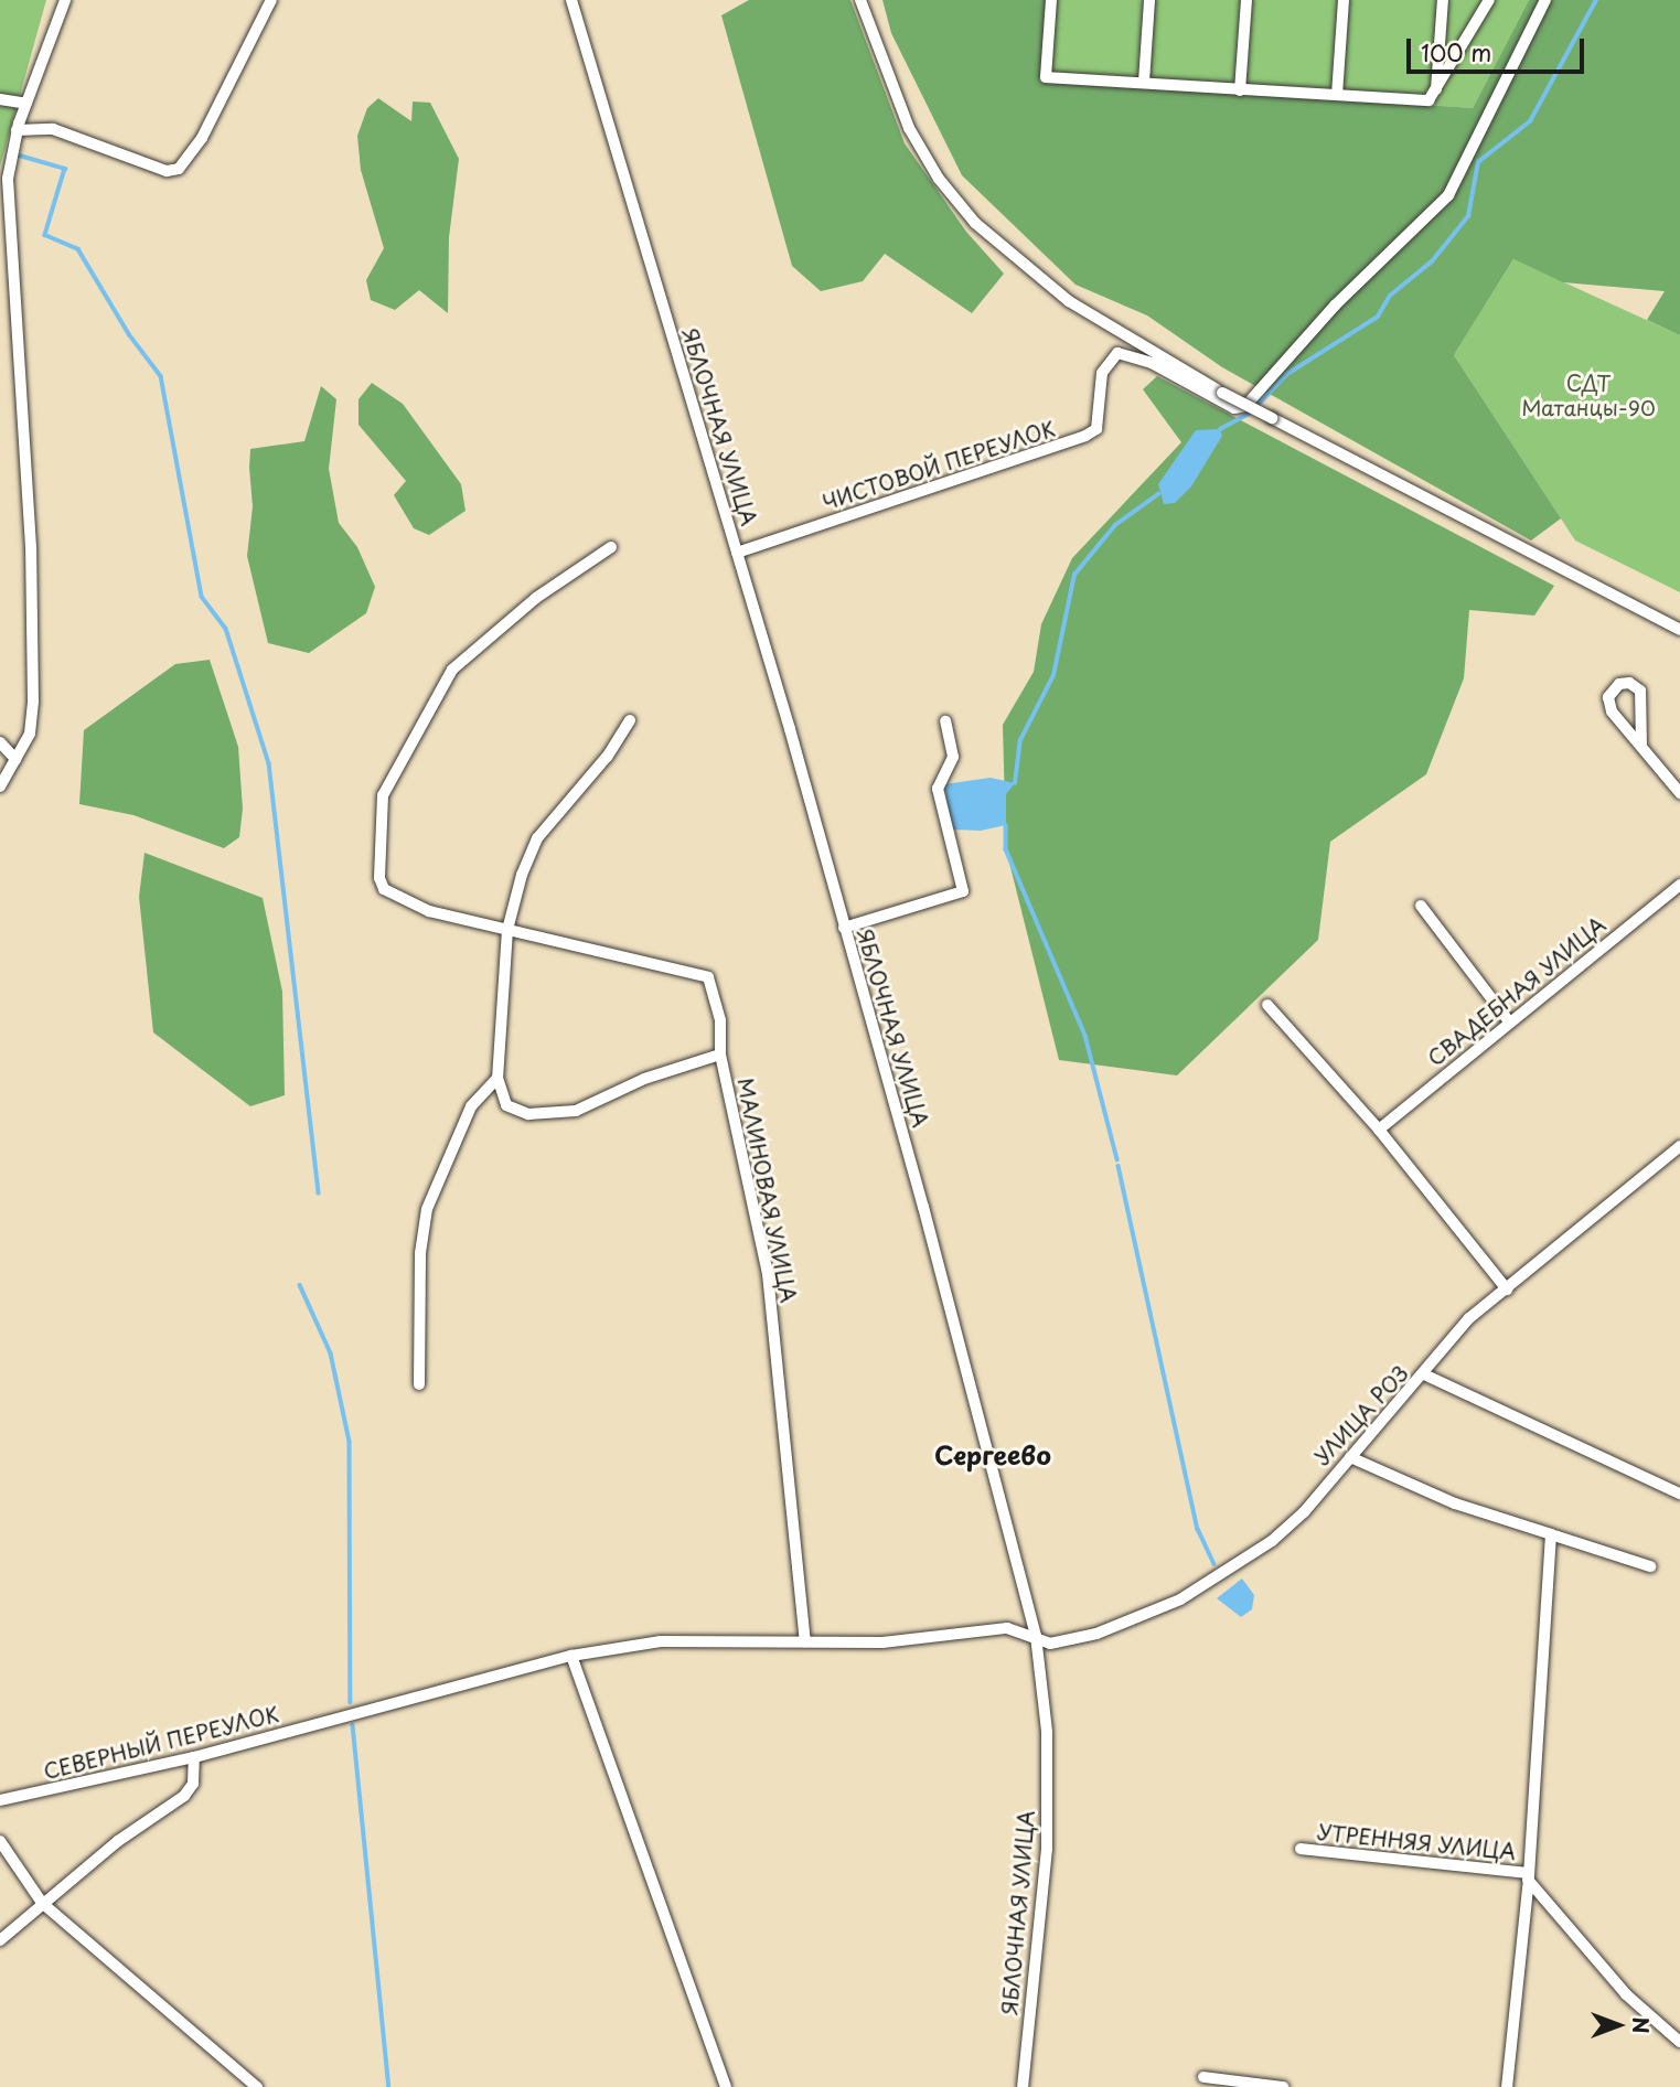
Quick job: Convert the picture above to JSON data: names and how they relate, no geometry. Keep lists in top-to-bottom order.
{
  "streets": {
    "street": [
      "ЯБЛОЧНАЯ УЛИЦА",
      "ЧИСТОВОЙ ПЕРЕУЛОК",
      "СВАДЕБНАЯ УЛИЦА",
      "МАЛИНОВАЯ УЛИЦА",
      "УЛИЦА РОЗ",
      "СЕВЕРНЫЙ ПЕРЕУЛОК",
      "УТРЕННЯЯ УЛИЦА"
    ]
  },
  "crossings": [
    ["ЯБЛОЧНАЯ УЛИЦА", "ЧИСТОВОЙ ПЕРЕУЛОК"],
    ["ЯБЛОЧНАЯ УЛИЦА", "УЛИЦА РОЗ"],
    ["МАЛИНОВАЯ УЛИЦА", "УЛИЦА РОЗ"],
    ["УЛИЦА РОЗ", "СЕВЕРНЫЙ ПЕРЕУЛОК"]
  ],
  "districts": ["Сергеево"],
  "parks": ["СДТ Матанцы-90"],
  "scale_bar": "100 m",
  "north": "right"
}
